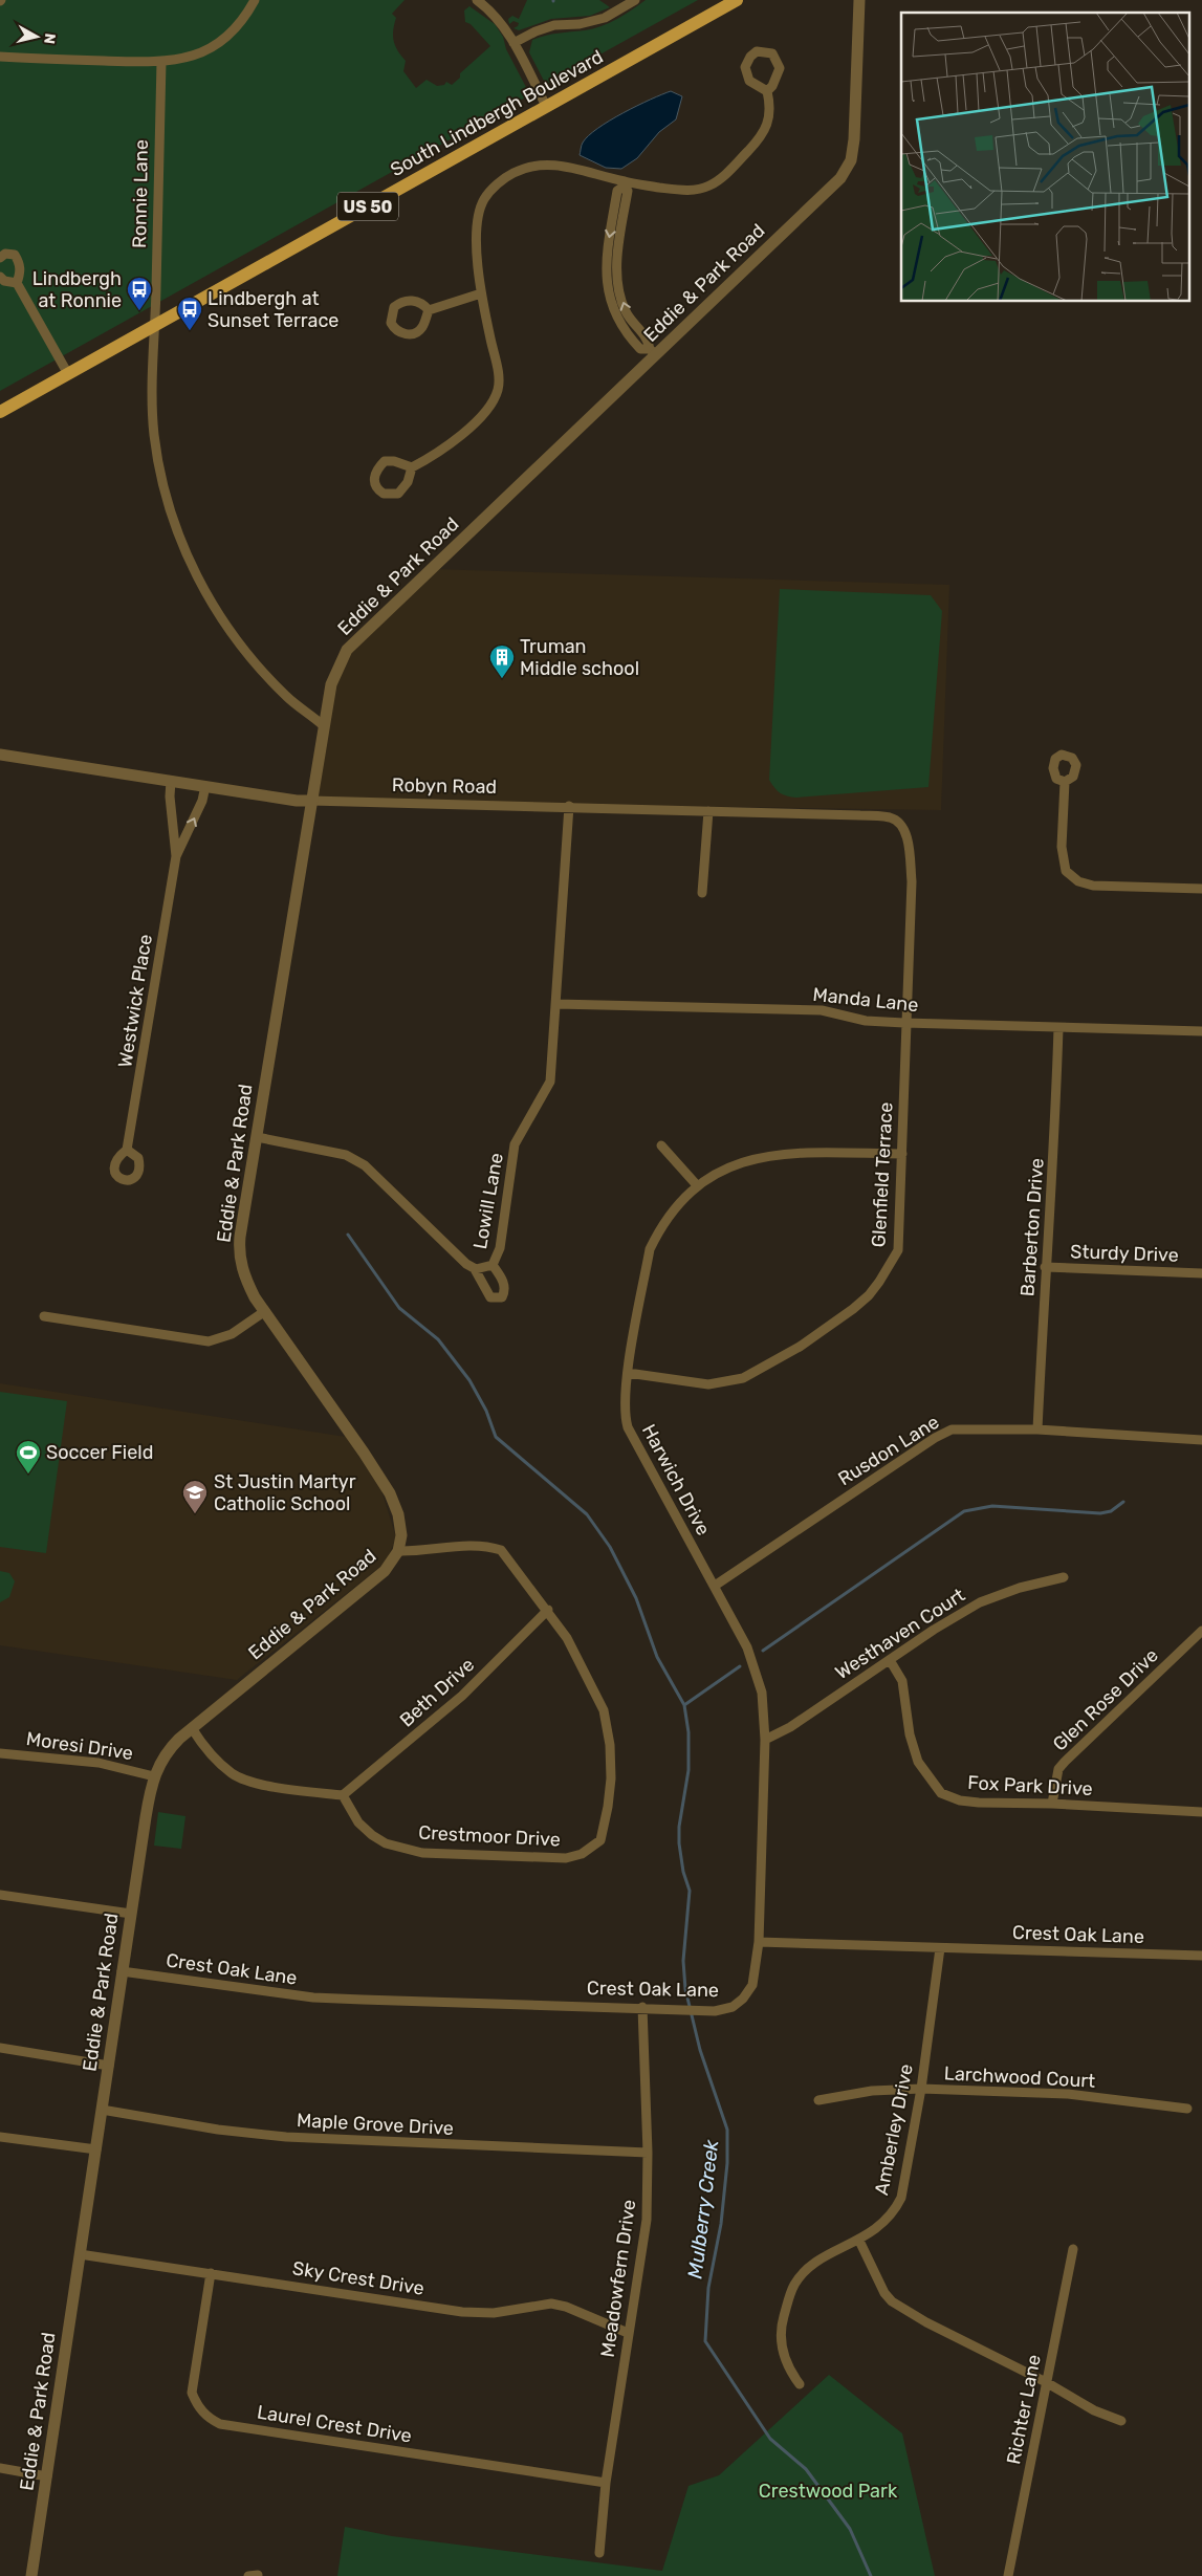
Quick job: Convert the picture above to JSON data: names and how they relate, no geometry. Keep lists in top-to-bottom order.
{
  "streets": {
    "main road": ["South Lindbergh Boulevard", "US 50"],
    "street": [
      "Ronnie Lane",
      "Eddie & Park Road",
      "Robyn Road",
      "Manda Lane",
      "Westwick Place",
      "Glenfield Terrace",
      "Lowill Lane",
      "Barberton Drive",
      "Sturdy Drive",
      "Rusdon Lane",
      "Harwich Drive",
      "Westhaven Court",
      "Beth Drive",
      "Glen Rose Drive",
      "Moresi Drive",
      "Fox Park Drive",
      "Crestmoor Drive",
      "Crest Oak Lane",
      "Larchwood Court",
      "Maple Grove Drive",
      "Amberley Drive",
      "Sky Crest Drive",
      "Meadowfern Drive",
      "Richter Lane",
      "Laurel Crest Drive"
    ]
  },
  "crossings": [
    ["South Lindbergh Boulevard", "Ronnie Lane"],
    ["Ronnie Lane", "Eddie & Park Road"],
    ["Eddie & Park Road", "Robyn Road"],
    ["Eddie & Park Road", "Lowill Lane"],
    ["Eddie & Park Road", "Moresi Drive"],
    ["Eddie & Park Road", "Crest Oak Lane"],
    ["Eddie & Park Road", "Maple Grove Drive"],
    ["Eddie & Park Road", "Sky Crest Drive"],
    ["Robyn Road", "Westwick Place"],
    ["Robyn Road", "Glenfield Terrace"],
    ["Robyn Road", "Lowill Lane"],
    ["Manda Lane", "Glenfield Terrace"],
    ["Manda Lane", "Lowill Lane"],
    ["Manda Lane", "Barberton Drive"],
    ["Glenfield Terrace", "Harwich Drive"],
    ["Barberton Drive", "Sturdy Drive"],
    ["Barberton Drive", "Rusdon Lane"],
    ["Rusdon Lane", "Harwich Drive"],
    ["Harwich Drive", "Westhaven Court"],
    ["Harwich Drive", "Crest Oak Lane"],
    ["Westhaven Court", "Fox Park Drive"],
    ["Beth Drive", "Crestmoor Drive"],
    ["Glen Rose Drive", "Fox Park Drive"],
    ["Crest Oak Lane", "Amberley Drive"],
    ["Crest Oak Lane", "Meadowfern Drive"],
    ["Larchwood Court", "Amberley Drive"],
    ["Maple Grove Drive", "Meadowfern Drive"],
    ["Sky Crest Drive", "Meadowfern Drive"],
    ["Sky Crest Drive", "Laurel Crest Drive"],
    ["Meadowfern Drive", "Laurel Crest Drive"]
  ],
  "water": ["Mulberry Creek"],
  "parks": ["Crestwood Park"],
  "places": {
    "bus stop": ["Lindbergh at Ronnie", "Lindbergh at Sunset Terrace"],
    "building": ["Truman Middle school"],
    "sports": ["Soccer Field"],
    "school or university": ["St Justin Martyr Catholic School"]
  },
  "north": "right"
}
